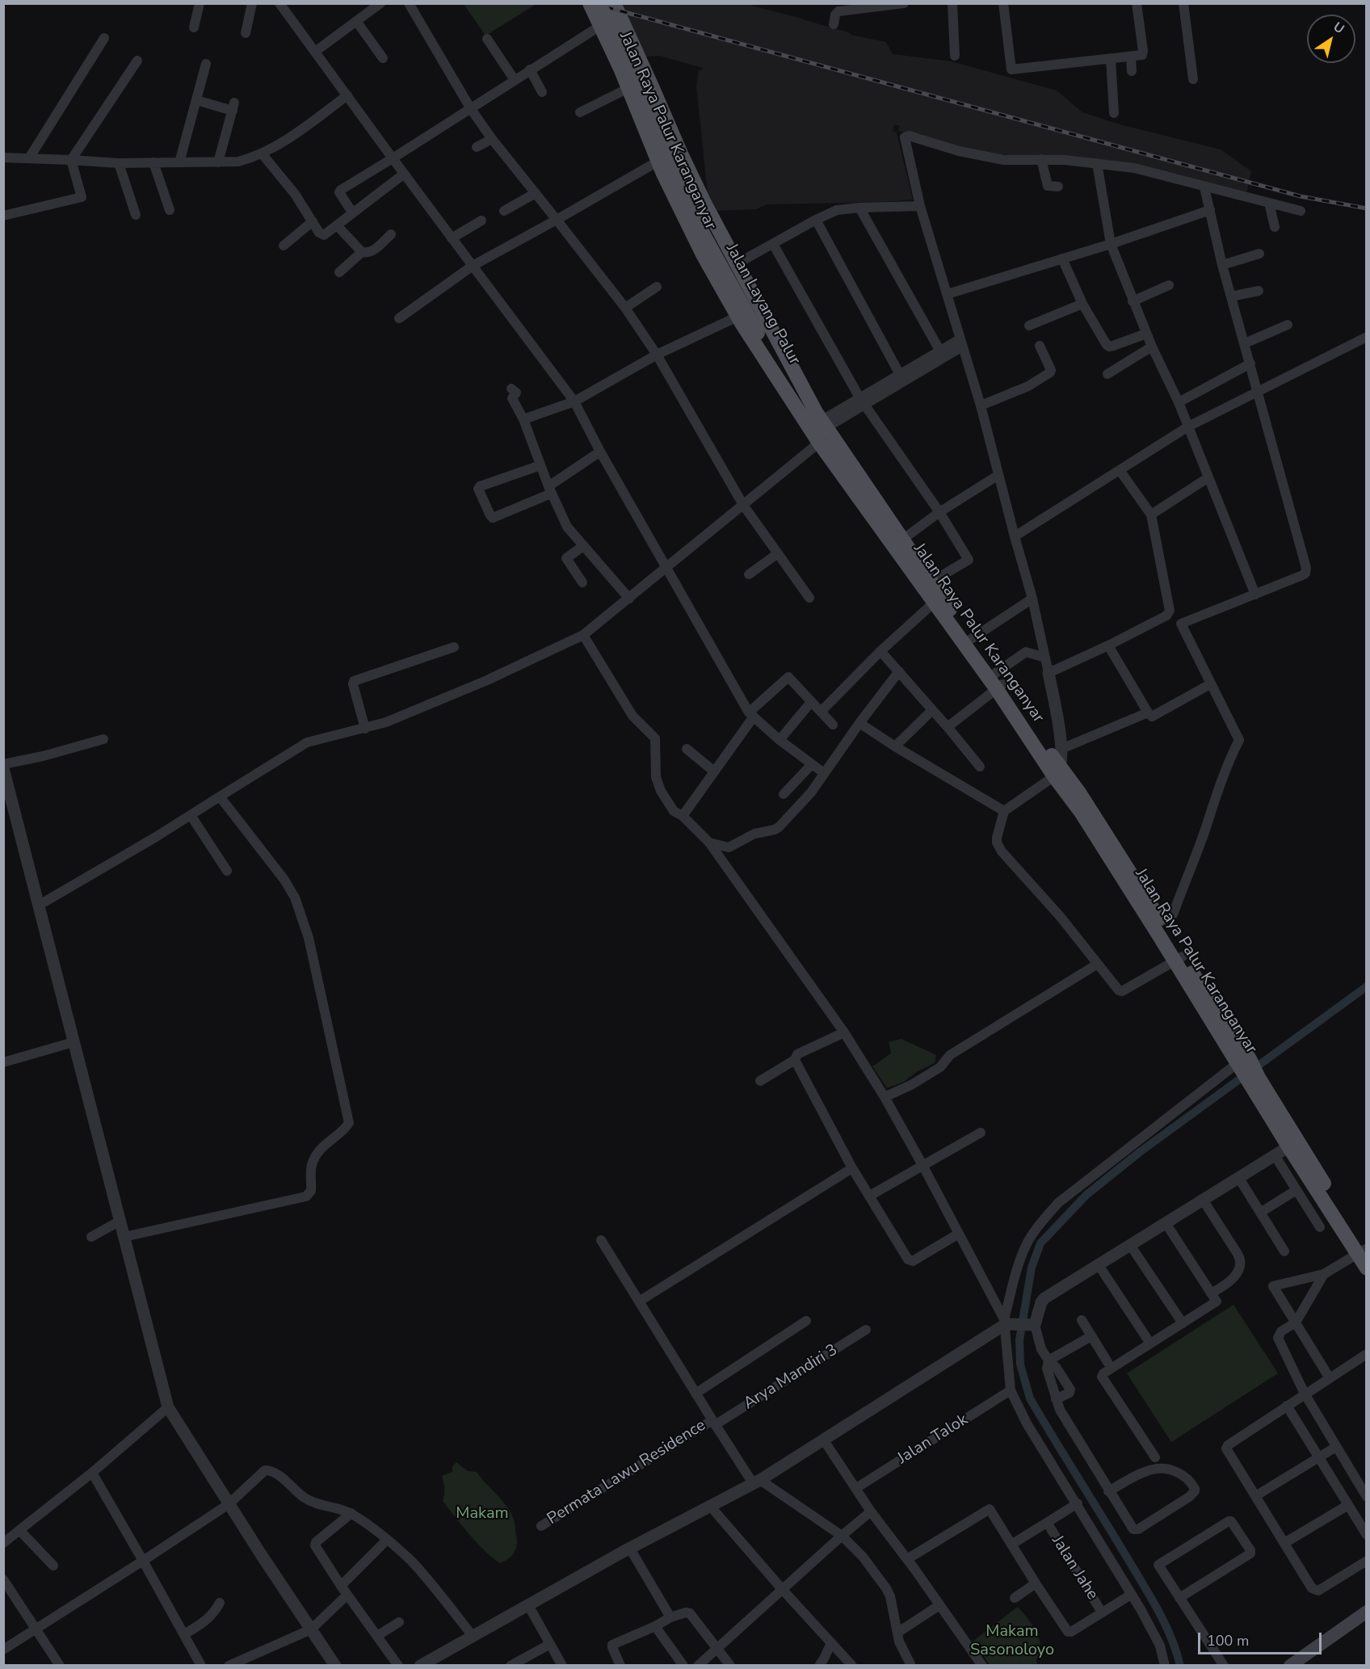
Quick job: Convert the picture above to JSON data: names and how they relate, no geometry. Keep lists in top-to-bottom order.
{
  "streets": {
    "main road": ["Jalan Raya Palur Karanganyar", "Jalan Layang Palur"],
    "street": [
      "Arya Mandiri 3",
      "Jalan Talok",
      "Permata Lawu Residence",
      "Jalan Jahe"
    ]
  },
  "crossings": [
    ["Jalan Raya Palur Karanganyar", "Jalan Layang Palur"],
    ["Arya Mandiri 3", "Permata Lawu Residence"]
  ],
  "parks": ["Makam", "Makam Sasonoloyo"],
  "scale_bar": "100 m",
  "north": "top right"
}
